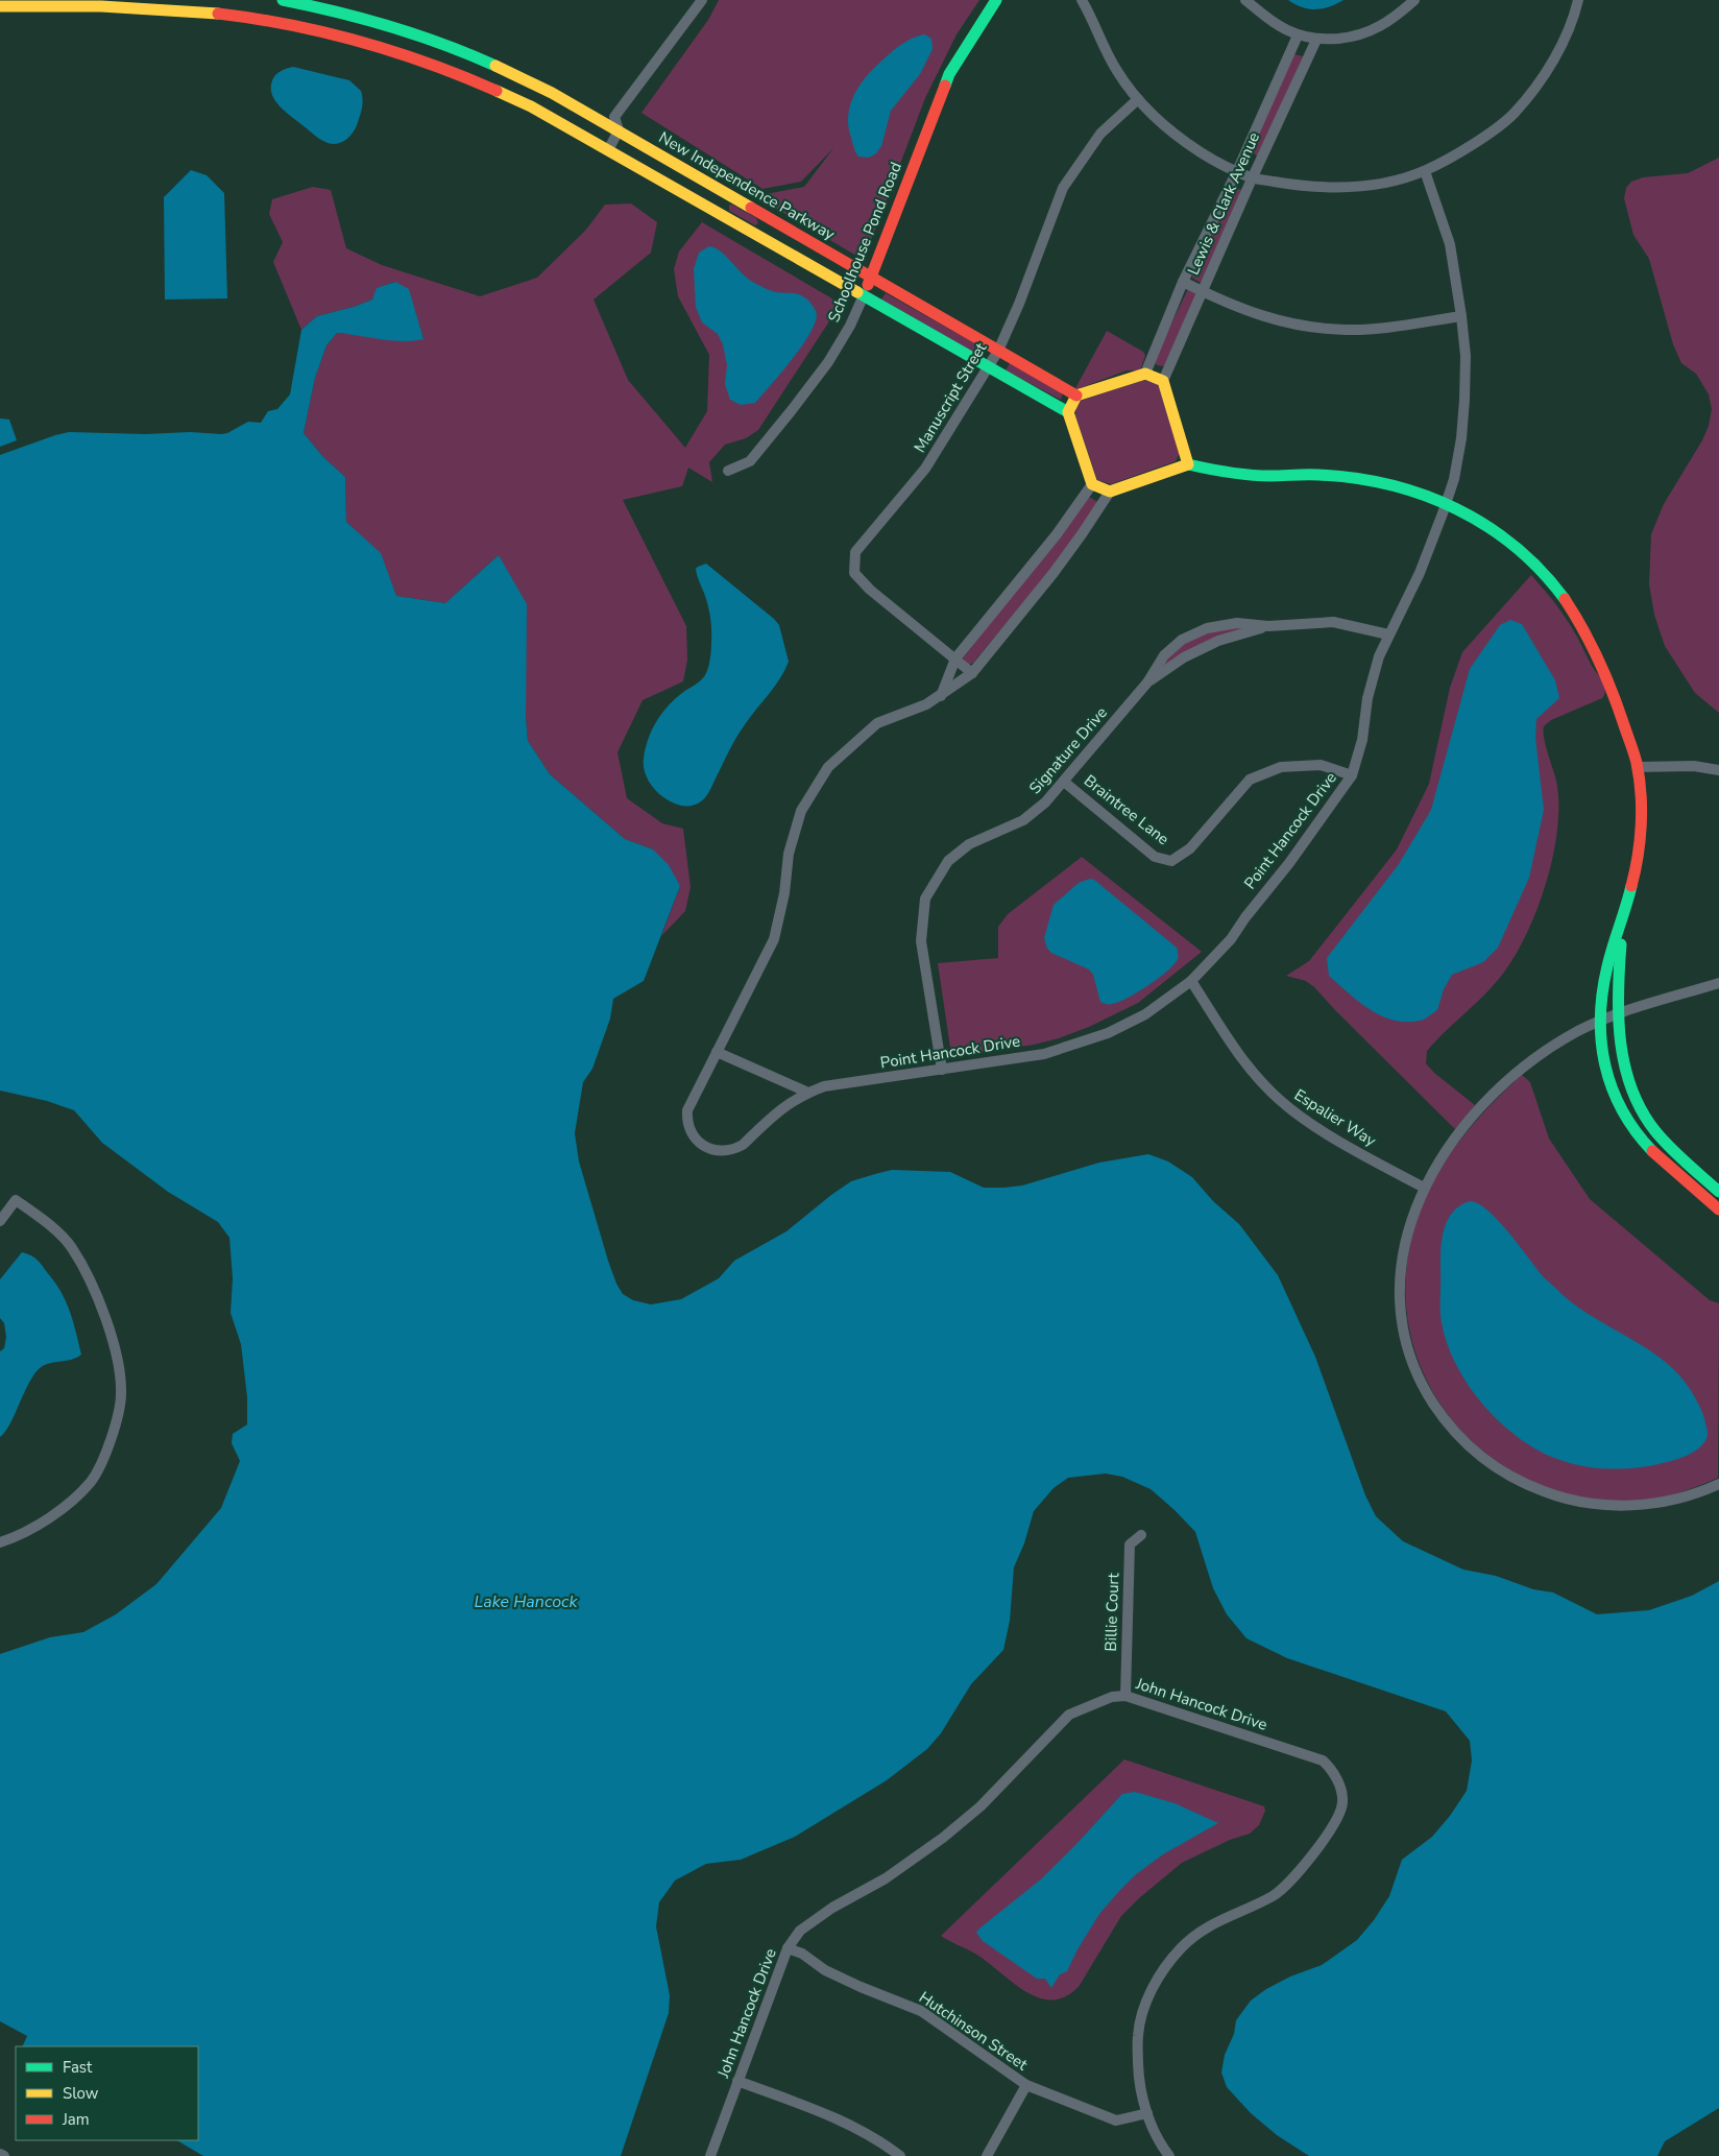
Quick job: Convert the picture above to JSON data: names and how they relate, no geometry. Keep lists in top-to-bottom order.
{
  "streets": {
    "street": [
      "New Independence Parkway",
      "Lewis & Clark Avenue",
      "Schoolhouse Pond Road",
      "Manuscript Street",
      "Signature Drive",
      "Braintree Lane",
      "Point Hancock Drive",
      "Espalier Way",
      "Billie Court",
      "John Hancock Drive",
      "Hutchinson Street"
    ]
  },
  "crossings": [
    ["New Independence Parkway", "Lewis & Clark Avenue"],
    ["New Independence Parkway", "Schoolhouse Pond Road"],
    ["New Independence Parkway", "Manuscript Street"],
    ["New Independence Parkway", "Point Hancock Drive"],
    ["Lewis & Clark Avenue", "Point Hancock Drive"],
    ["Manuscript Street", "Point Hancock Drive"],
    ["Signature Drive", "Braintree Lane"],
    ["Signature Drive", "Point Hancock Drive"],
    ["Braintree Lane", "Point Hancock Drive"],
    ["Point Hancock Drive", "Espalier Way"],
    ["Billie Court", "John Hancock Drive"],
    ["John Hancock Drive", "Hutchinson Street"]
  ],
  "water": ["Lake Hancock"],
  "legend": ["Fast", "Slow", "Jam"]
}
